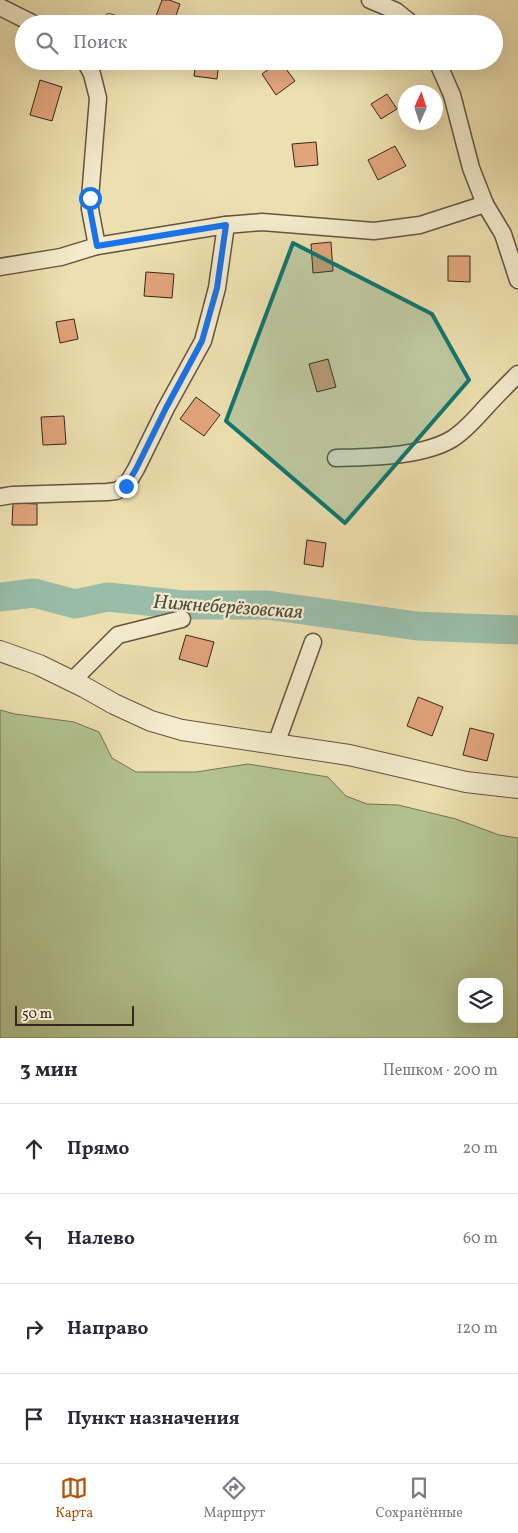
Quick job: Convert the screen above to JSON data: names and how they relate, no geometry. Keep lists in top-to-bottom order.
{
  "water": ["Нижнеберёзовская"],
  "scale_bar": "50 m",
  "north": "top",
  "page": {
    "search": "Поиск",
    "scale": "50 m",
    "heading": ["3 мин", "Пешком · 200 m"],
    "list": [
      ["Прямо", "20 m"],
      ["Налево", "60 m"],
      ["Направо", "120 m"],
      "Пункт назначения"
    ],
    "nav": ["Карта", "Маршрут", "Сохранённые"]
  }
}
